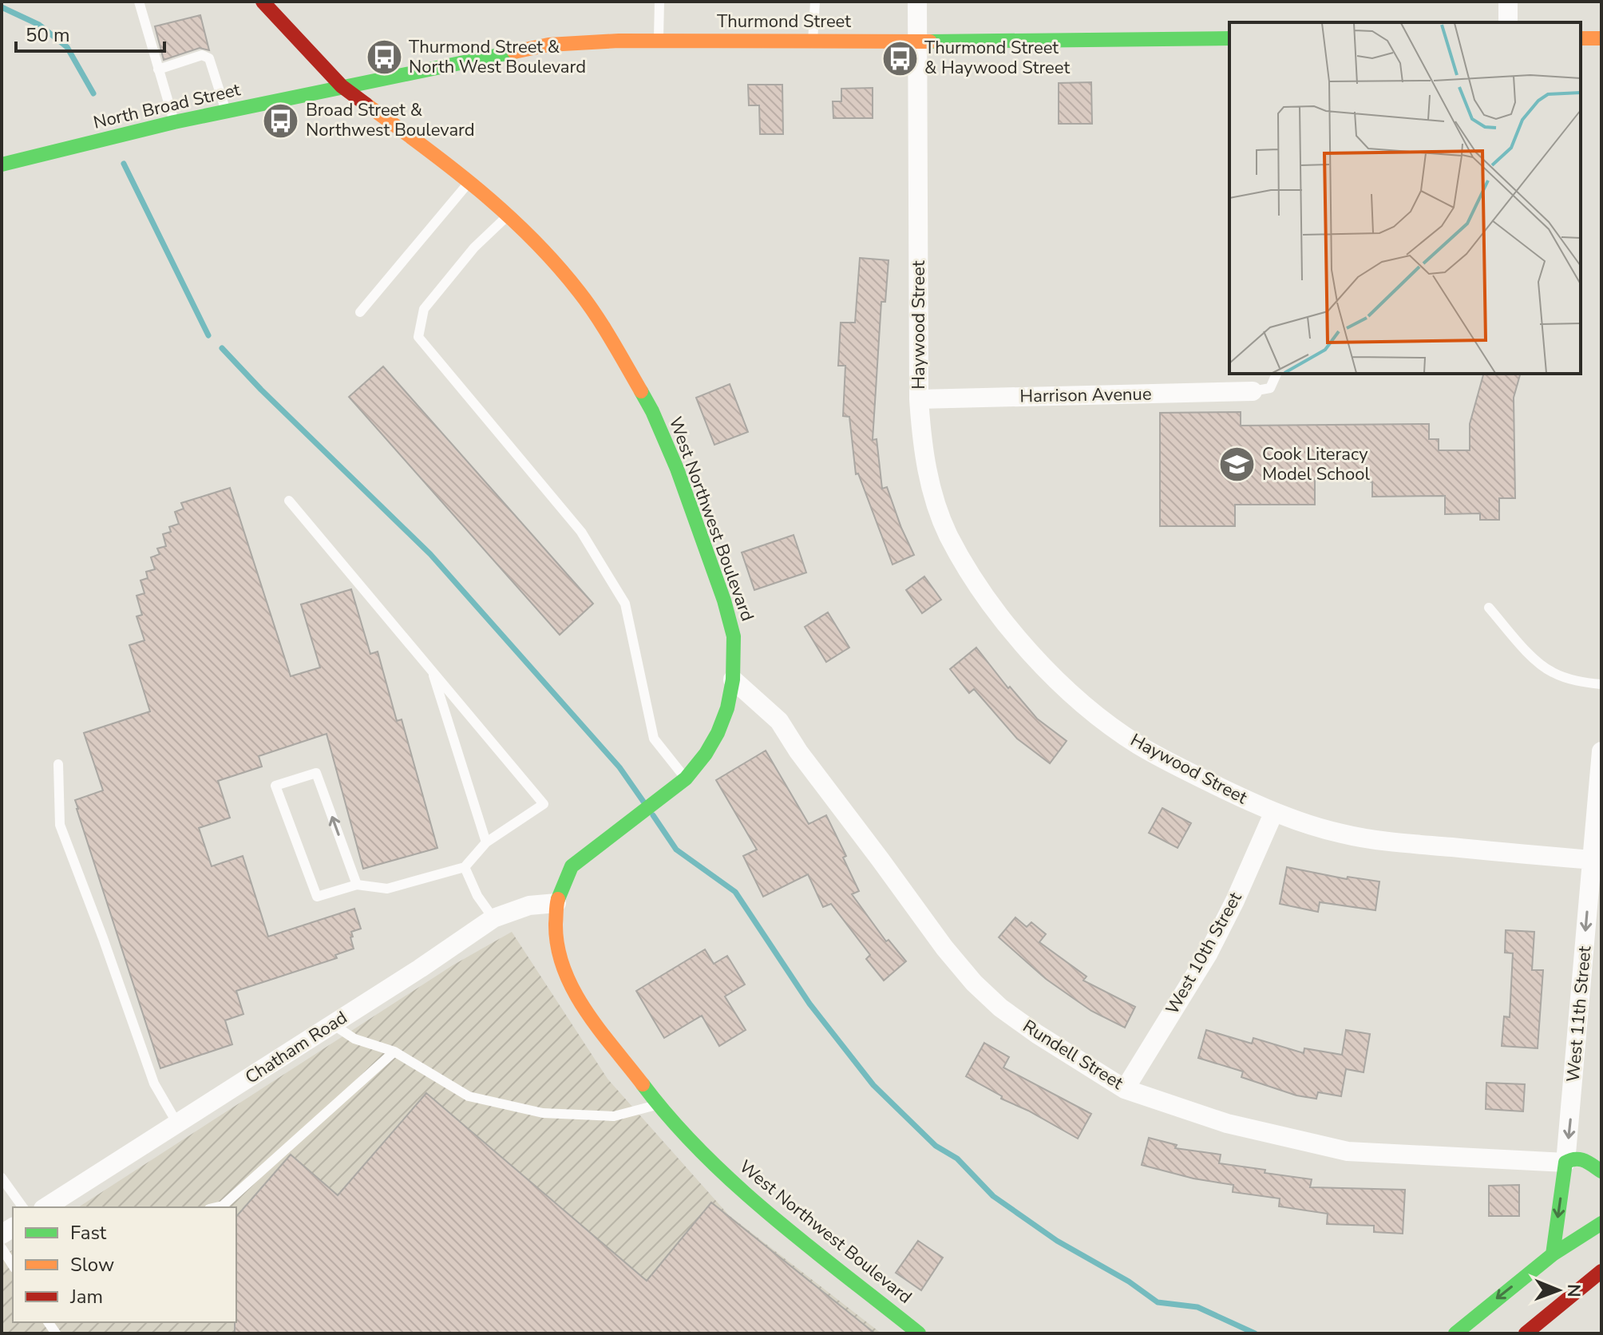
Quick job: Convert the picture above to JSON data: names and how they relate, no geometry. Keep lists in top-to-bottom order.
{
  "streets": {
    "main road": ["Thurmond Street", "North Broad Street", "West Northwest Boulevard"],
    "street": [
      "Haywood Street",
      "Harrison Avenue",
      "West 10th Street",
      "West 11th Street",
      "Chatham Road",
      "Rundell Street"
    ]
  },
  "crossings": [
    ["Thurmond Street", "North Broad Street"],
    ["Thurmond Street", "Haywood Street"],
    ["Thurmond Street", "West Northwest Boulevard"],
    ["North Broad Street", "West Northwest Boulevard"],
    ["Haywood Street", "Harrison Avenue"],
    ["Haywood Street", "West 10th Street"],
    ["Haywood Street", "West 11th Street"],
    ["West Northwest Boulevard", "Chatham Road"],
    ["West Northwest Boulevard", "Rundell Street"],
    ["West 10th Street", "Rundell Street"],
    ["West 11th Street", "Rundell Street"]
  ],
  "one_way": ["West 11th Street"],
  "places": {
    "bus stop": ["Thurmond Street & North West Boulevard", "Thurmond Street & Haywood Street", "Broad Street & Northwest Boulevard"],
    "school or university": ["Cook Literacy Model School"]
  },
  "legend": ["Fast", "Slow", "Jam"],
  "scale_bar": "50 m",
  "north": "right"
}
